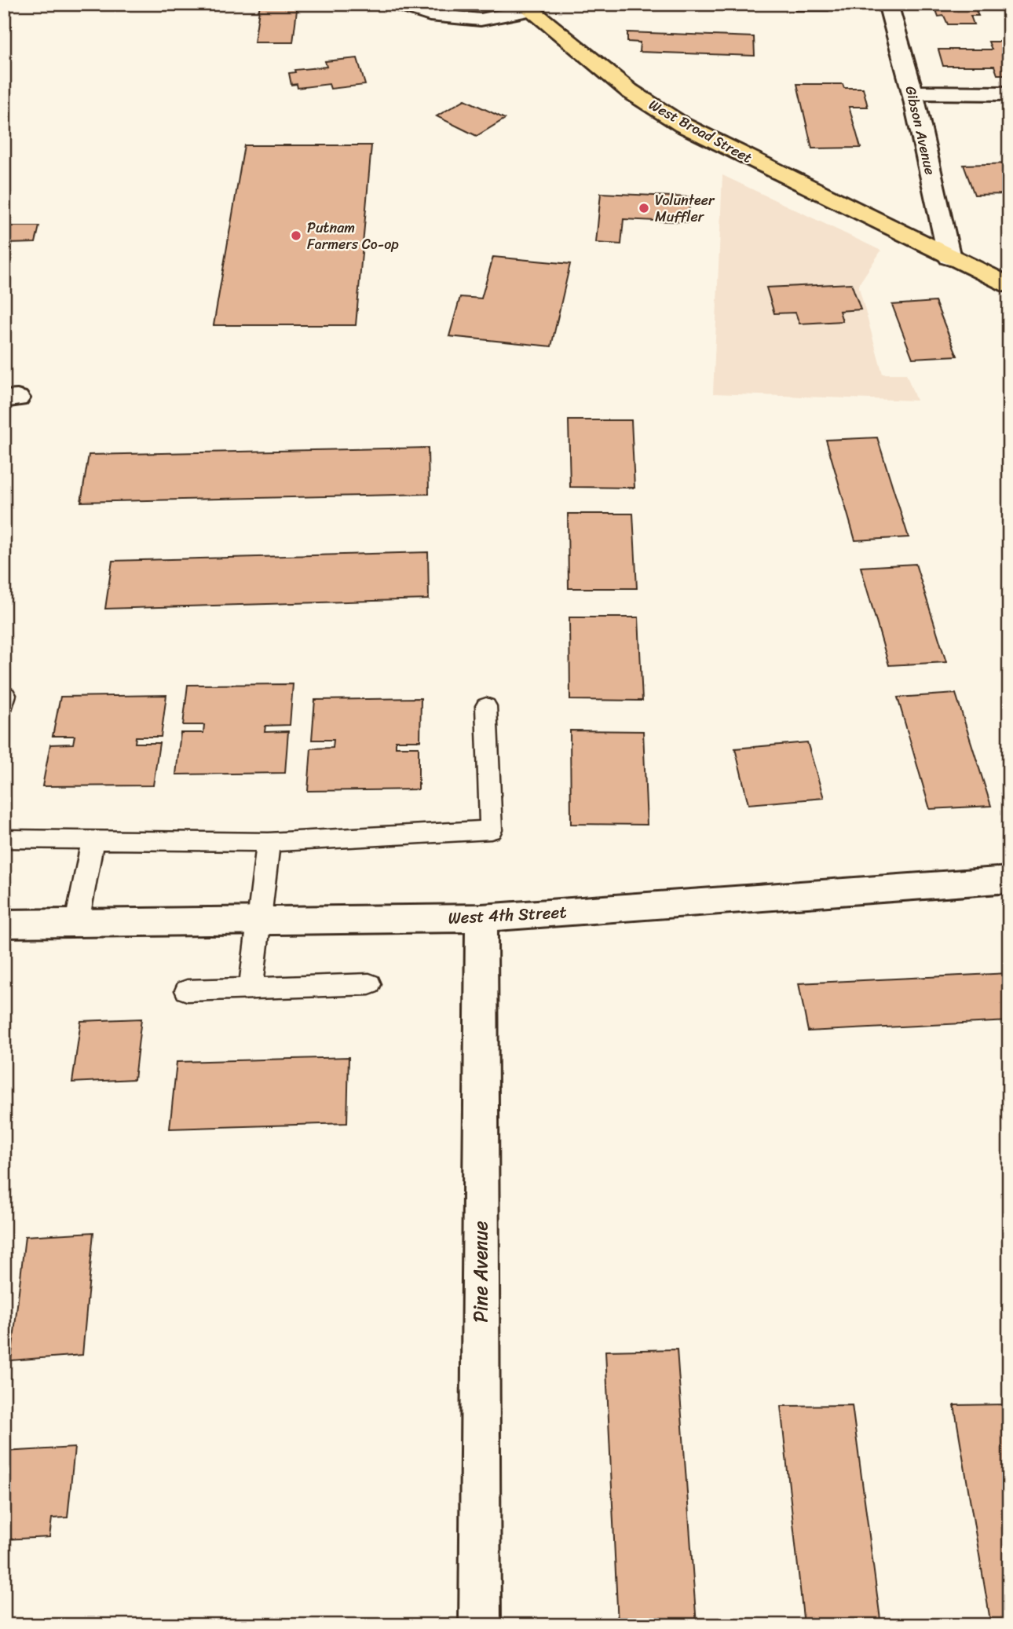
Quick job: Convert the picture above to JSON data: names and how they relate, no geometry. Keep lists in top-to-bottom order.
{
  "streets": {
    "main road": ["West Broad Street"],
    "street": ["Gibson Avenue", "West 4th Street", "Pine Avenue"]
  },
  "crossings": [
    ["Gibson Avenue", "West Broad Street"],
    ["West 4th Street", "Pine Avenue"]
  ],
  "places": ["Volunteer Muffler", "Putnam Farmers Co-op"]
}
